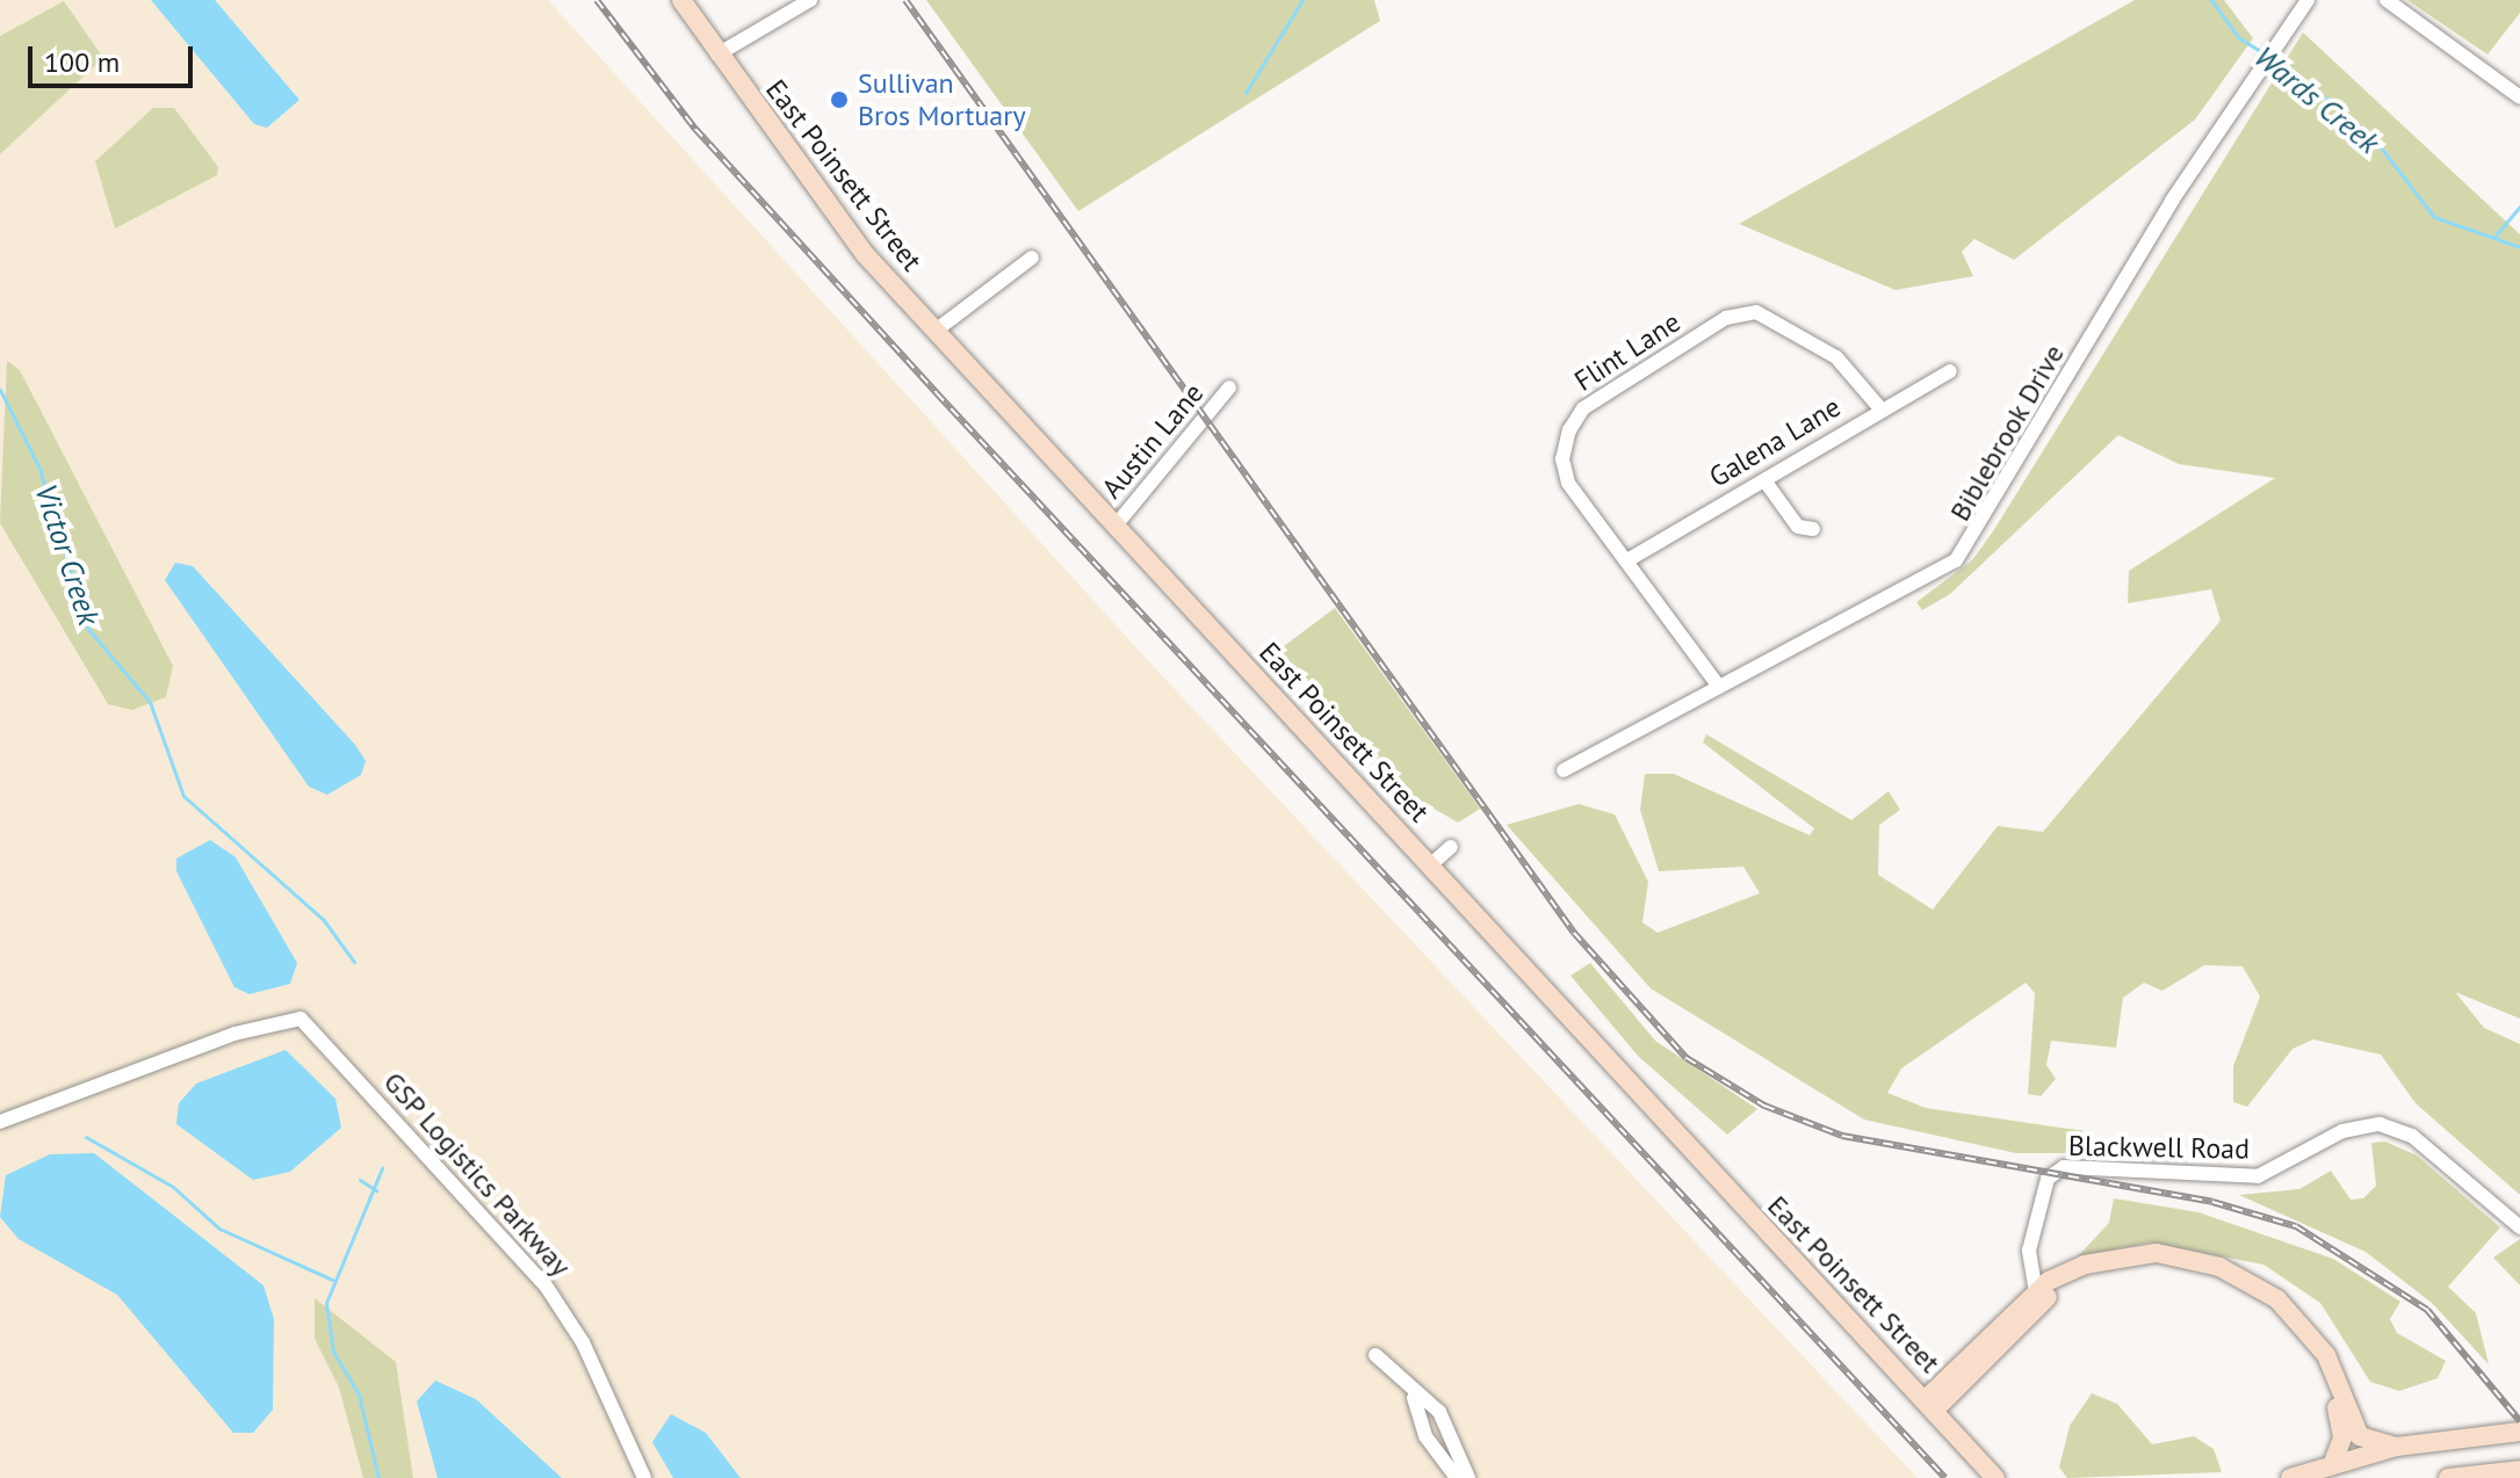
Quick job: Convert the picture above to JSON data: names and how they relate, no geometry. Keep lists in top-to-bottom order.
{
  "streets": {
    "main road": ["East Poinsett Street"],
    "street": [
      "Flint Lane",
      "Biblebrook Drive",
      "Austin Lane",
      "Galena Lane",
      "Blackwell Road",
      "GSP Logistics Parkway"
    ]
  },
  "crossings": [
    ["East Poinsett Street", "Austin Lane"],
    ["Flint Lane", "Biblebrook Drive"],
    ["Flint Lane", "Galena Lane"]
  ],
  "water": ["Wards Creek", "Victor Creek"],
  "places": ["Sullivan Bros Mortuary"],
  "scale_bar": "100 m"
}
